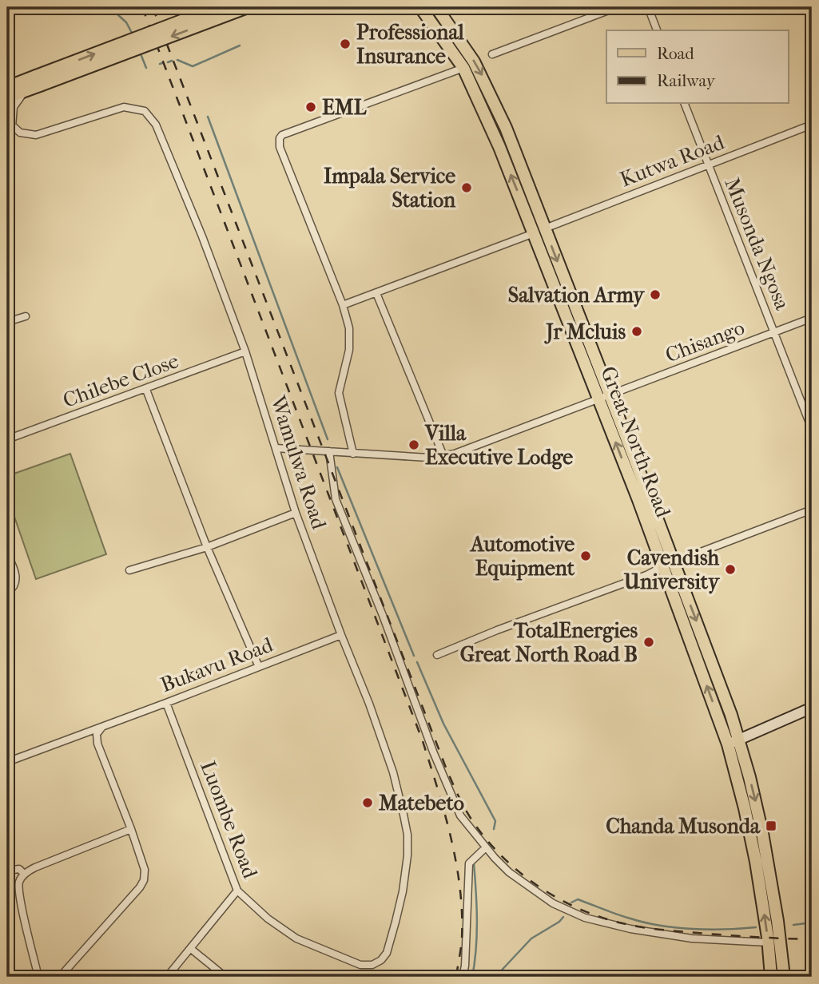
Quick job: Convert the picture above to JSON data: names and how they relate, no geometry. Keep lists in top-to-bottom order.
{
  "streets": {
    "main road": ["Great North Road"],
    "street": [
      "Kutwa Road",
      "Musonda Ngosa",
      "Chisango",
      "Chilebe Close",
      "Wamulwa Road",
      "Bukavu Road",
      "Luombe Road"
    ]
  },
  "crossings": [
    ["Kutwa Road", "Musonda Ngosa"],
    ["Kutwa Road", "Great North Road"],
    ["Musonda Ngosa", "Chisango"],
    ["Chisango", "Great North Road"],
    ["Chisango", "Wamulwa Road"],
    ["Chilebe Close", "Wamulwa Road"],
    ["Wamulwa Road", "Bukavu Road"],
    ["Wamulwa Road", "Luombe Road"],
    ["Bukavu Road", "Luombe Road"]
  ],
  "places": {
    "other": [
      "Professional Insurance",
      "EML",
      "Impala Service Station",
      "Salvation Army",
      "Jr Mcluis",
      "Villa Executive Lodge",
      "Automotive Equipment",
      "Cavendish University",
      "TotalEnergies Great North Road B",
      "Matebeto"
    ],
    "transit": ["Chanda Musonda"]
  },
  "legend": ["Road", "Railway"]
}
